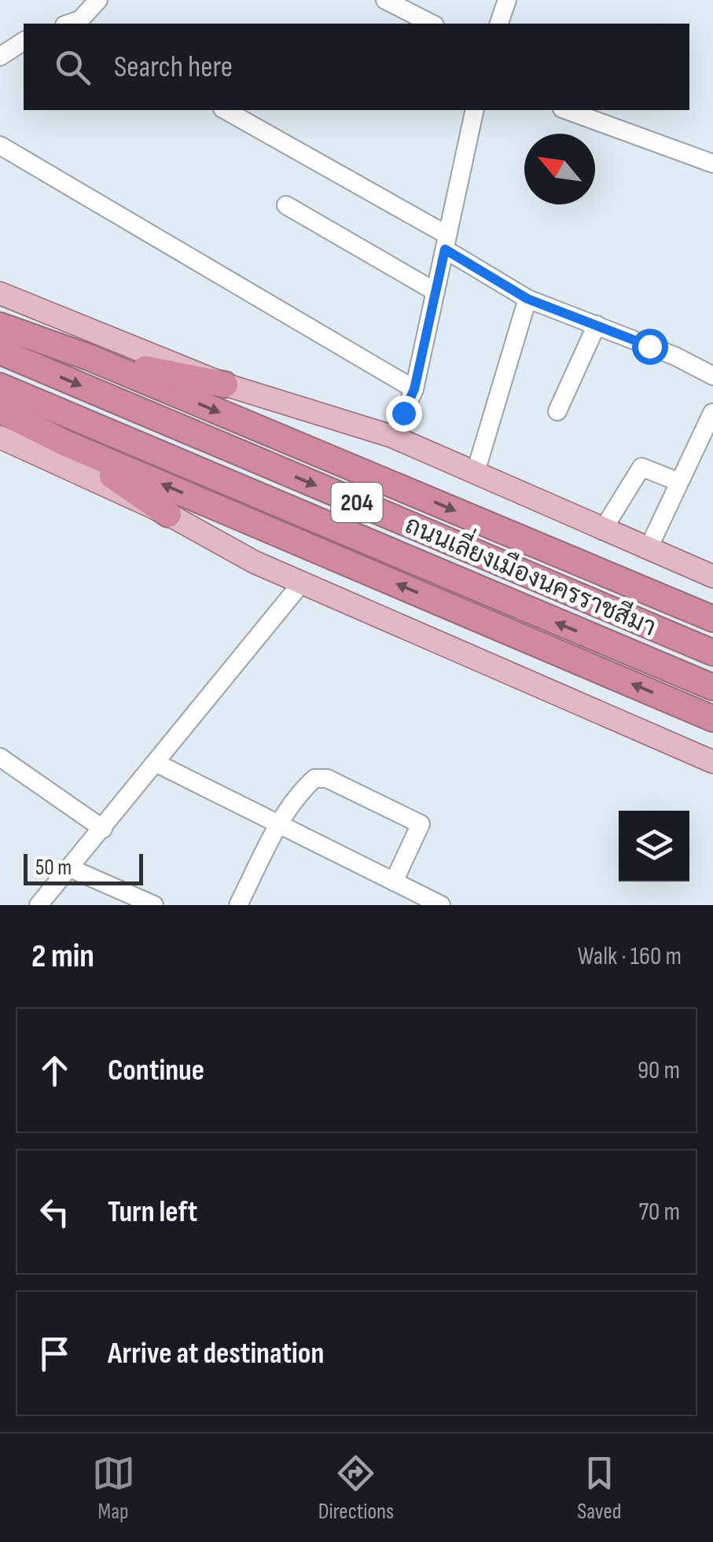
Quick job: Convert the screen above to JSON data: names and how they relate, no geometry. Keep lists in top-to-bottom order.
{
  "streets": {
    "highway": ["204", "ถนนเลี่ยงเมืองนครราชสีมา"]
  },
  "scale_bar": "50 m",
  "north": "top left",
  "page": {
    "search": "Search here",
    "scale": "50 m",
    "heading": ["2 min", "Walk · 160 m"],
    "list": [
      ["Continue", "90 m"],
      ["Turn left", "70 m"],
      "Arrive at destination"
    ],
    "nav": ["Map", "Directions", "Saved"]
  }
}
